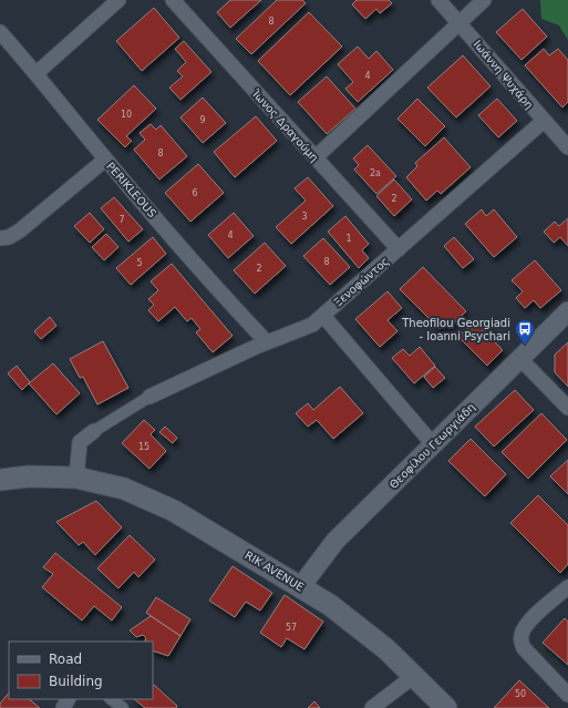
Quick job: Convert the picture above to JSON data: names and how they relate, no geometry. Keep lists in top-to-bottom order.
{
  "streets": {
    "main road": ["RIK AVENUE"],
    "street": [
      "Ιωάννη Ψυχάρη",
      "Ίωνος Δραγούμη",
      "PERIKLEOUS",
      "Ξενοφώντος",
      "Θεοφίλου Γεωργιάδη"
    ]
  },
  "crossings": [
    ["Ιωάννη Ψυχάρη", "Ξενοφώντος"],
    ["Ίωνος Δραγούμη", "Ξενοφώντος"],
    ["PERIKLEOUS", "Ξενοφώντος"],
    ["Θεοφίλου Γεωργιάδη", "RIK AVENUE"]
  ],
  "places": {
    "bus stop": ["Theofilou Georgiadi - Ioanni Psychari"]
  },
  "house_numbers": [
    "8",
    "4",
    "10",
    "9",
    "8",
    "2a",
    "6",
    "2",
    "3",
    "7",
    "4",
    "1",
    "8",
    "5",
    "2",
    "15",
    "57",
    "50"
  ],
  "legend": ["Road", "Building"]
}
